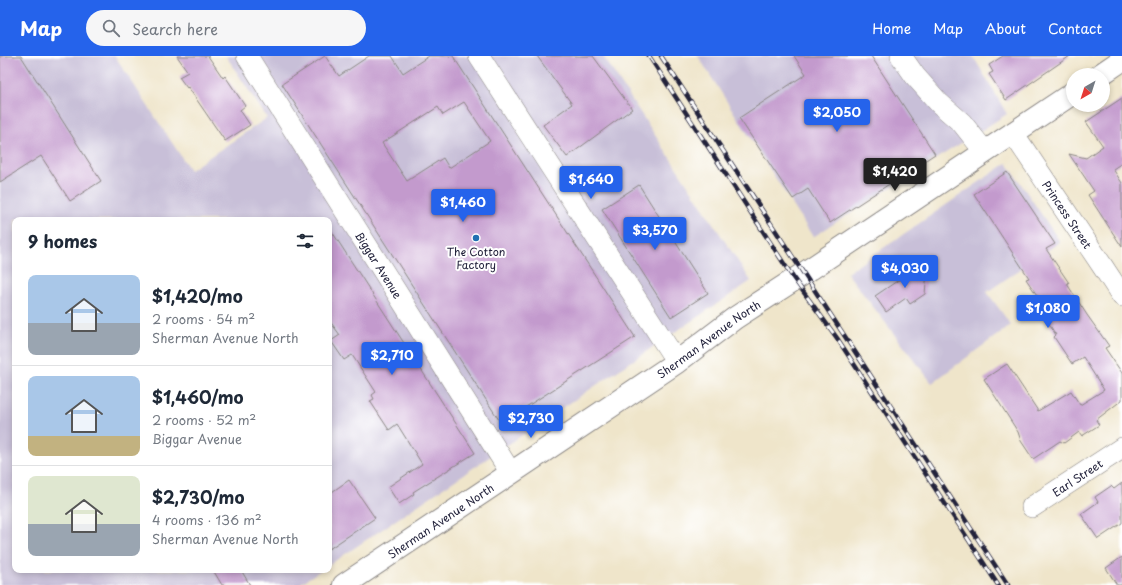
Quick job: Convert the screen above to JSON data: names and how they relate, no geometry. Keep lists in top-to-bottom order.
{
  "streets": {
    "main road": ["Sherman Avenue North"],
    "street": ["Princess Street", "Biggar Avenue", "Earl Street"]
  },
  "crossings": [
    ["Princess Street", "Sherman Avenue North"],
    ["Biggar Avenue", "Sherman Avenue North"]
  ],
  "places": ["The Cotton Factory"],
  "north": "bottom left",
  "page": {
    "header": "Map",
    "search": "Search here",
    "nav": [
      "Home",
      "Map",
      "About",
      "Contact"
    ],
    "price": [
      "$2,050",
      "$1,420",
      "$1,640",
      "$1,460",
      "$3,570",
      "$4,030",
      "$1,080",
      "$2,710",
      "$2,730"
    ],
    "heading": "9 homes",
    "list": [
      {
        "name": "$1,420/mo",
        "note": "2 rooms · 54 m² · Sherman Avenue North"
      },
      {
        "name": "$1,460/mo",
        "note": "2 rooms · 52 m² · Biggar Avenue"
      },
      {
        "name": "$2,730/mo",
        "note": "4 rooms · 136 m² · Sherman Avenue North"
      }
    ]
  }
}
